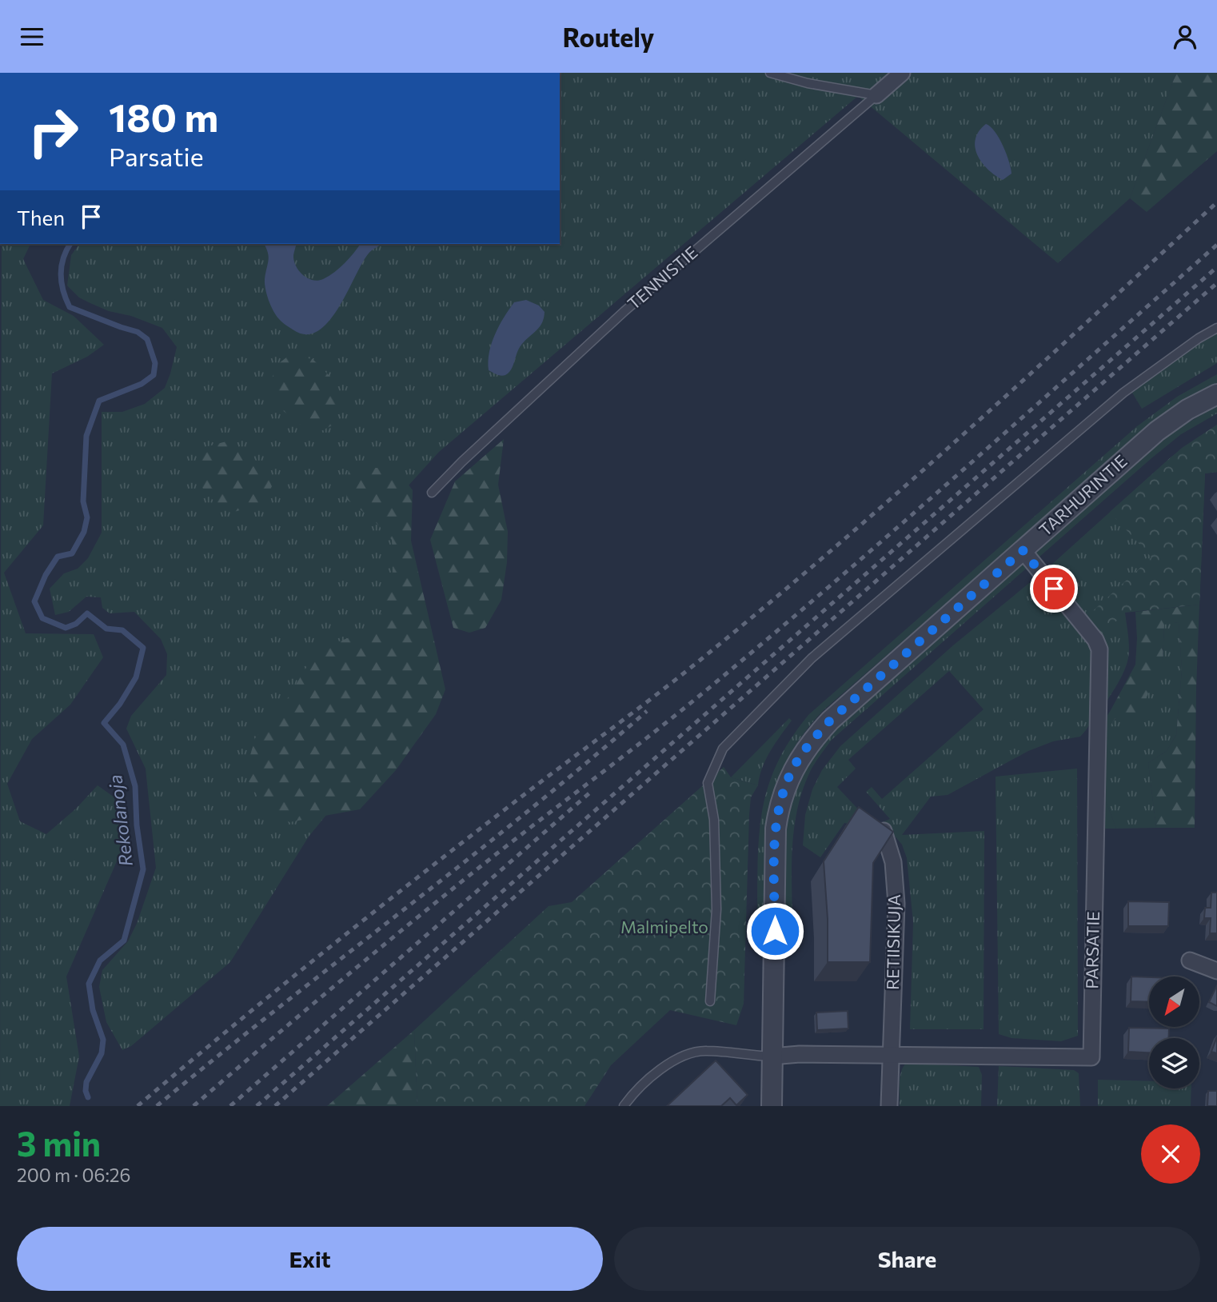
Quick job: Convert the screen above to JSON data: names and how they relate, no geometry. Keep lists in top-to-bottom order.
{
  "streets": {
    "street": [
      "TENNISTIE",
      "TARHURINTIE",
      "RETIISIKUJA",
      "PARSATIE"
    ]
  },
  "crossings": [
    ["TARHURINTIE", "PARSATIE"],
    ["RETIISIKUJA", "PARSATIE"]
  ],
  "water": ["Rekolanoja"],
  "parks": ["Malmipelto"],
  "north": "bottom left",
  "page": {
    "header": "Routely",
    "turn": ["180 m", "Parsatie"],
    "then": "Then",
    "heading": ["3 min", "200 m · 06:26"],
    "buttons": ["Exit", "Share"]
  }
}
